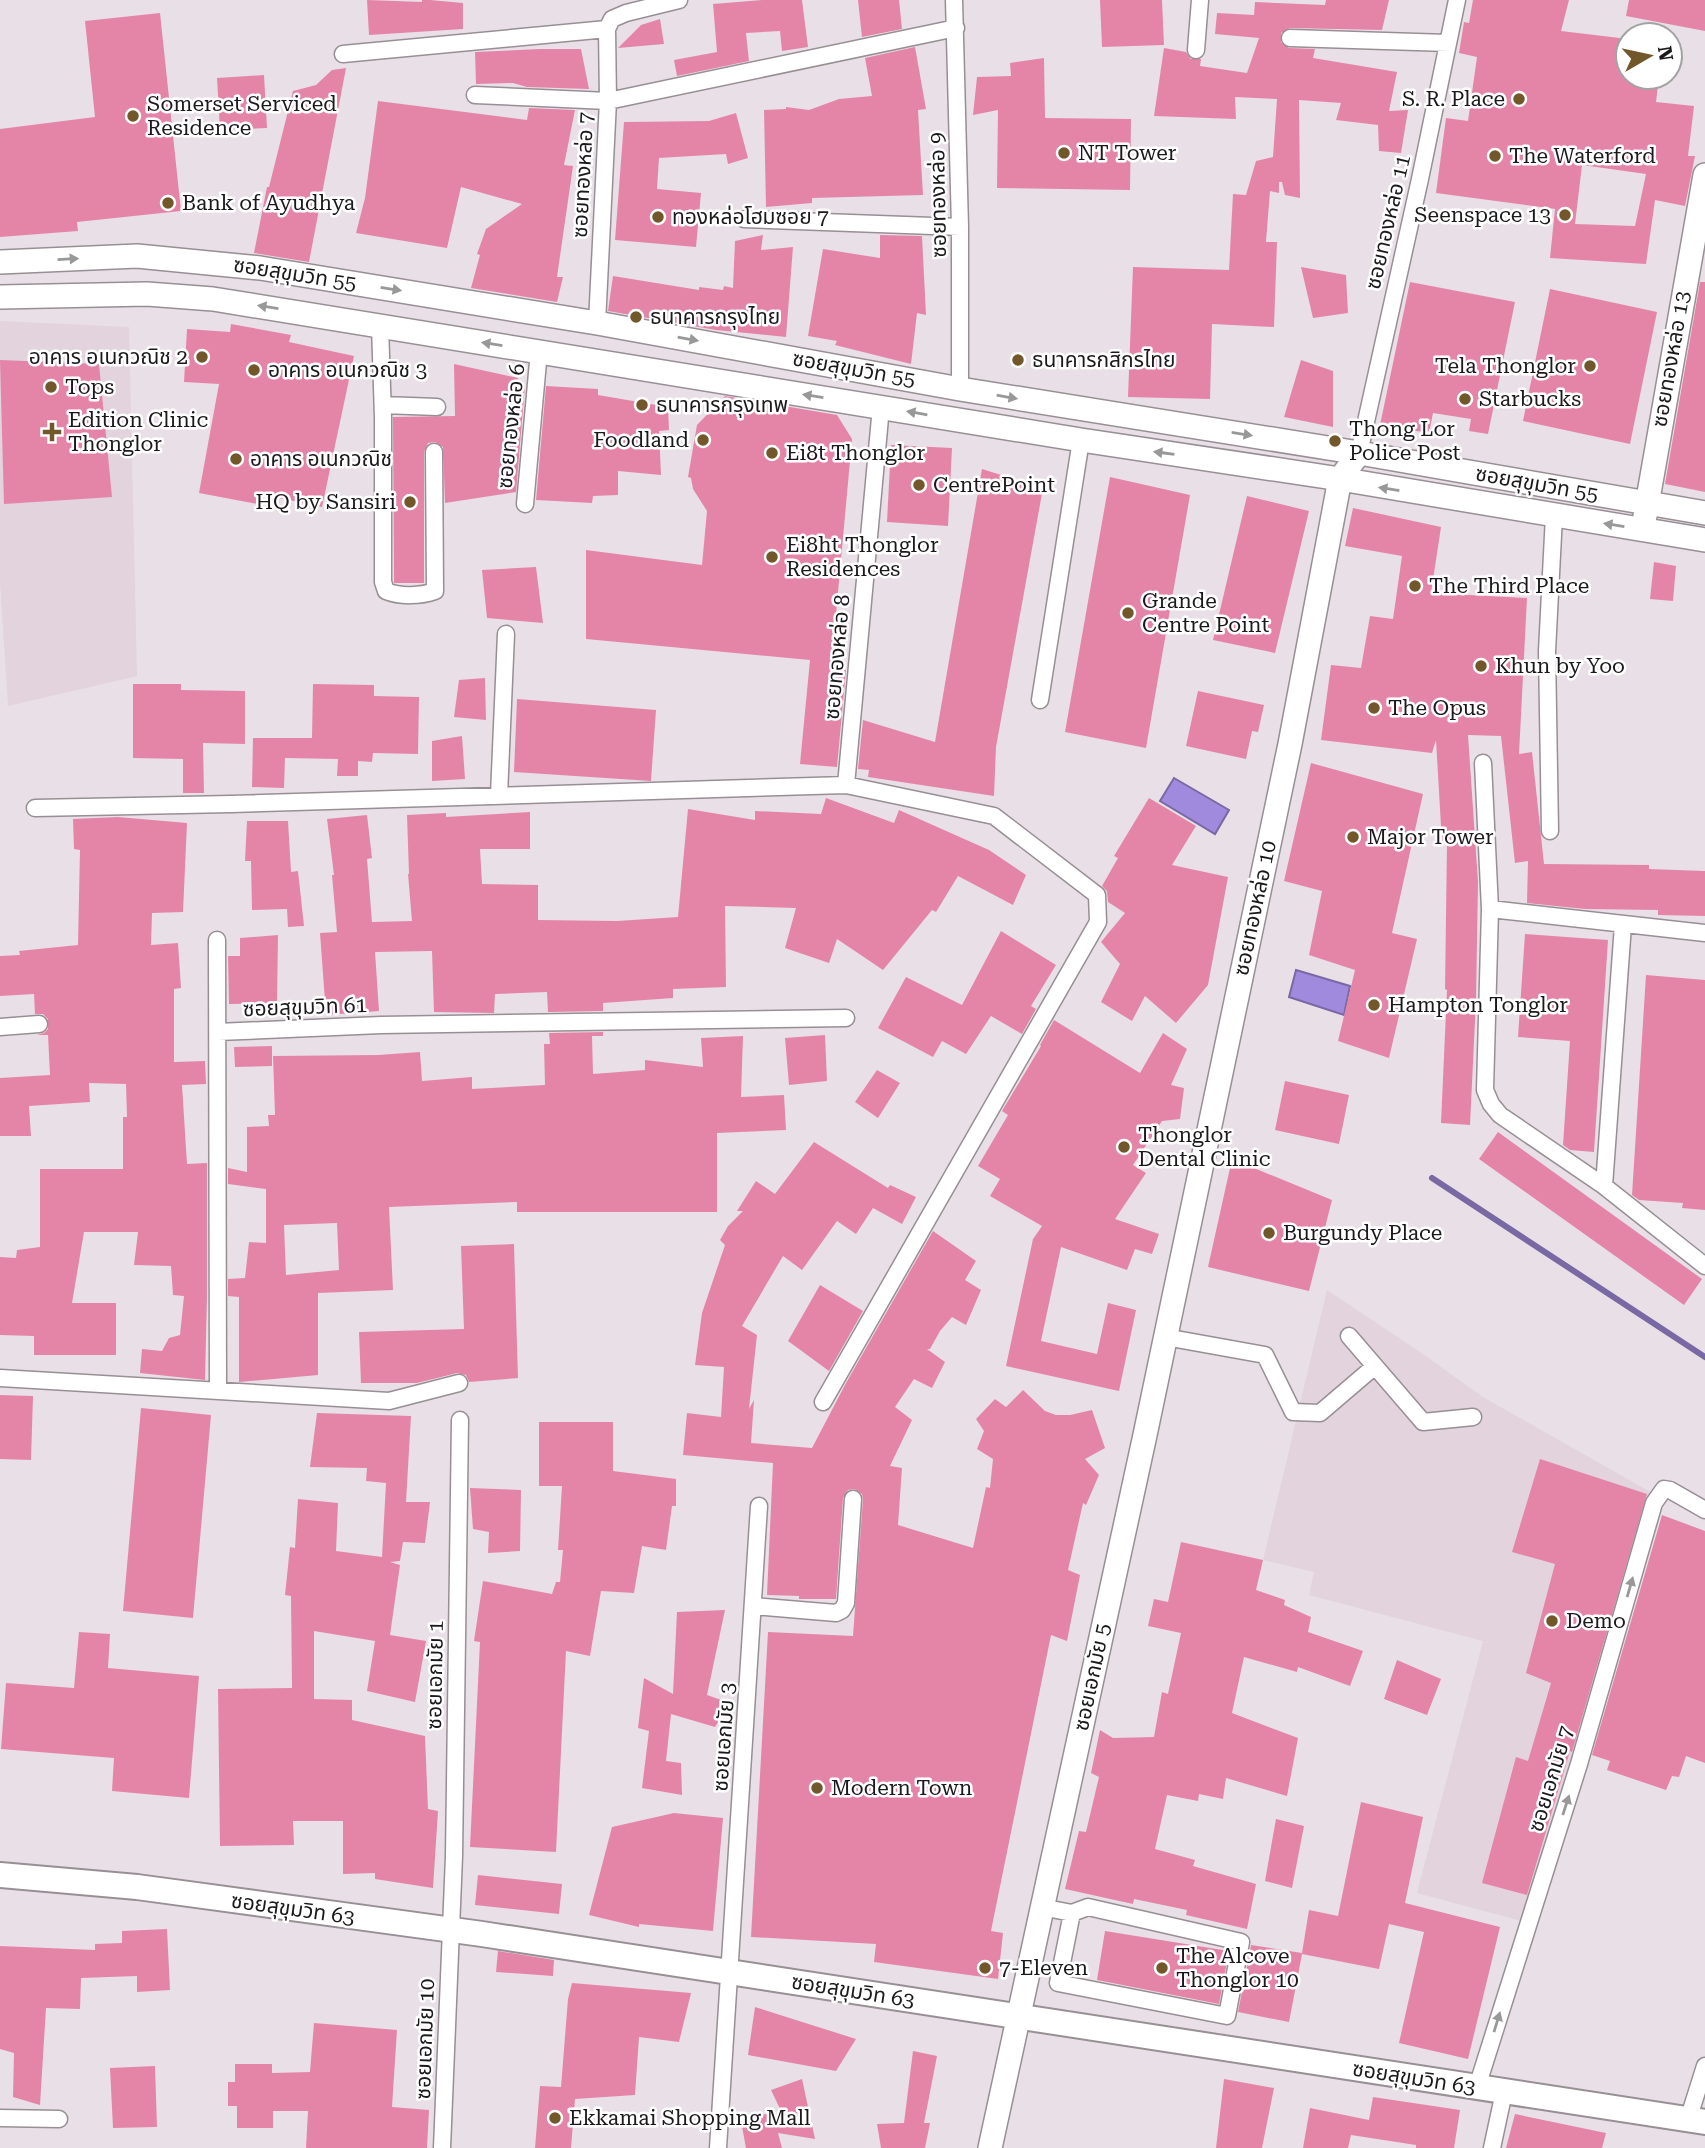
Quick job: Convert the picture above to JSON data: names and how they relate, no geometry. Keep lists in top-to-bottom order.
{
  "streets": {
    "main road": [
      "ซอยสุขุมวิท 55",
      "ซอยทองหล่อ 13",
      "ซอยทองหล่อ 10",
      "ซอยเอกมัย 5",
      "ซอยสุขุมวิท 63"
    ],
    "street": [
      "ซอยทองหล่อ 7",
      "ซอยทองหล่อ 9",
      "ซอยทองหล่อ 11",
      "ซอยทองหล่อ 6",
      "ซอยทองหล่อ 8",
      "ซอยสุขุมวิท 61",
      "ซอยเอกมัย 1",
      "ซอยเอกมัย 3",
      "ซอยเอกมัย 7",
      "ซอยเอกมัย 10"
    ]
  },
  "crossings": [
    ["ซอยทองหล่อ 7", "ซอยสุขุมวิท 55"],
    ["ซอยทองหล่อ 9", "ซอยสุขุมวิท 55"],
    ["ซอยทองหล่อ 11", "ซอยสุขุมวิท 55"],
    ["ซอยสุขุมวิท 55", "ซอยทองหล่อ 13"],
    ["ซอยสุขุมวิท 55", "ซอยทองหล่อ 6"],
    ["ซอยสุขุมวิท 55", "ซอยทองหล่อ 8"],
    ["ซอยสุขุมวิท 55", "ซอยทองหล่อ 10"],
    ["ซอยทองหล่อ 10", "ซอยเอกมัย 5"],
    ["ซอยเอกมัย 1", "ซอยสุขุมวิท 63"],
    ["ซอยเอกมัย 1", "ซอยเอกมัย 10"],
    ["ซอยเอกมัย 5", "ซอยสุขุมวิท 63"],
    ["ซอยเอกมัย 3", "ซอยสุขุมวิท 63"],
    ["ซอยเอกมัย 7", "ซอยสุขุมวิท 63"],
    ["ซอยสุขุมวิท 63", "ซอยเอกมัย 10"]
  ],
  "one_way": ["ซอยเอกมัย 7"],
  "places": {
    "other": [
      "S. R. Place",
      "Somerset Serviced Residence",
      "NT Tower",
      "The Waterford",
      "Bank of Ayudhya",
      "Seenspace 13",
      "ทองหล่อโฮมซอย 7",
      "ธนาคารกรุงไทย",
      "อาคาร อเนกวณิช 2",
      "ธนาคารกสิกรไทย",
      "Tela Thonglor",
      "อาคาร อเนกวณิช 3",
      "Tops",
      "Starbucks",
      "ธนาคารกรุงเทพ",
      "Foodland",
      "Thong Lor Police Post",
      "Ei8t Thonglor",
      "อาคาร อเนกวณิช",
      "CentrePoint",
      "HQ by Sansiri",
      "Ei8ht Thonglor Residences",
      "The Third Place",
      "Grande Centre Point",
      "Khun by Yoo",
      "The Opus",
      "Major Tower",
      "Hampton Tonglor",
      "Thonglor Dental Clinic",
      "Burgundy Place",
      "Demo",
      "Modern Town",
      "7-Eleven",
      "The Alcove Thonglor 10",
      "Ekkamai Shopping Mall"
    ],
    "health": ["Edition Clinic Thonglor"]
  },
  "north": "right"
}
